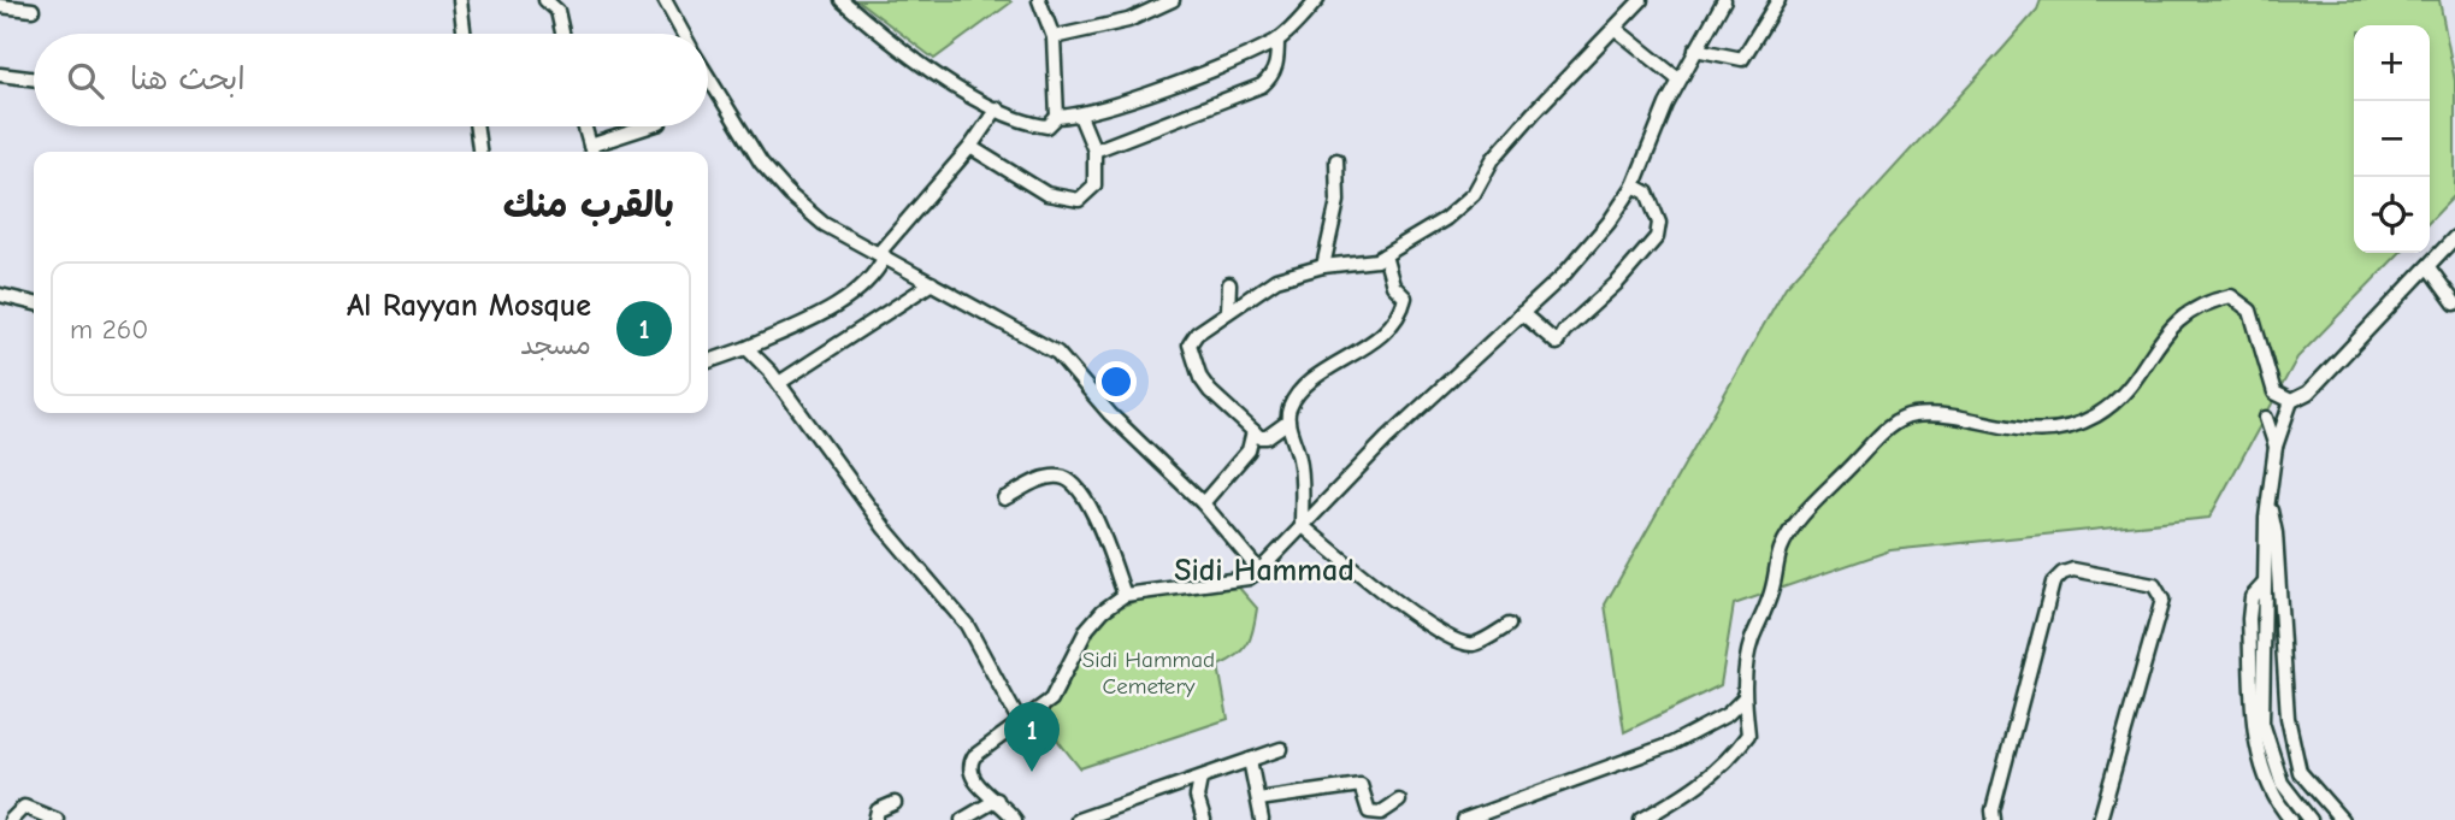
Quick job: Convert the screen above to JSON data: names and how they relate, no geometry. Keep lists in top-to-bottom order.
{
  "districts": ["Sidi Hammad"],
  "parks": ["Sidi Hammad Cemetery"],
  "page": {
    "map_buttons": ["+", "−"],
    "search": "ابحث هنا",
    "heading": "بالقرب منك",
    "list": [
      {
        "mark": "1",
        "name": "Al Rayyan Mosque",
        "note": "مسجد",
        "value": "260 m"
      }
    ],
    "pins": "1"
  }
}
